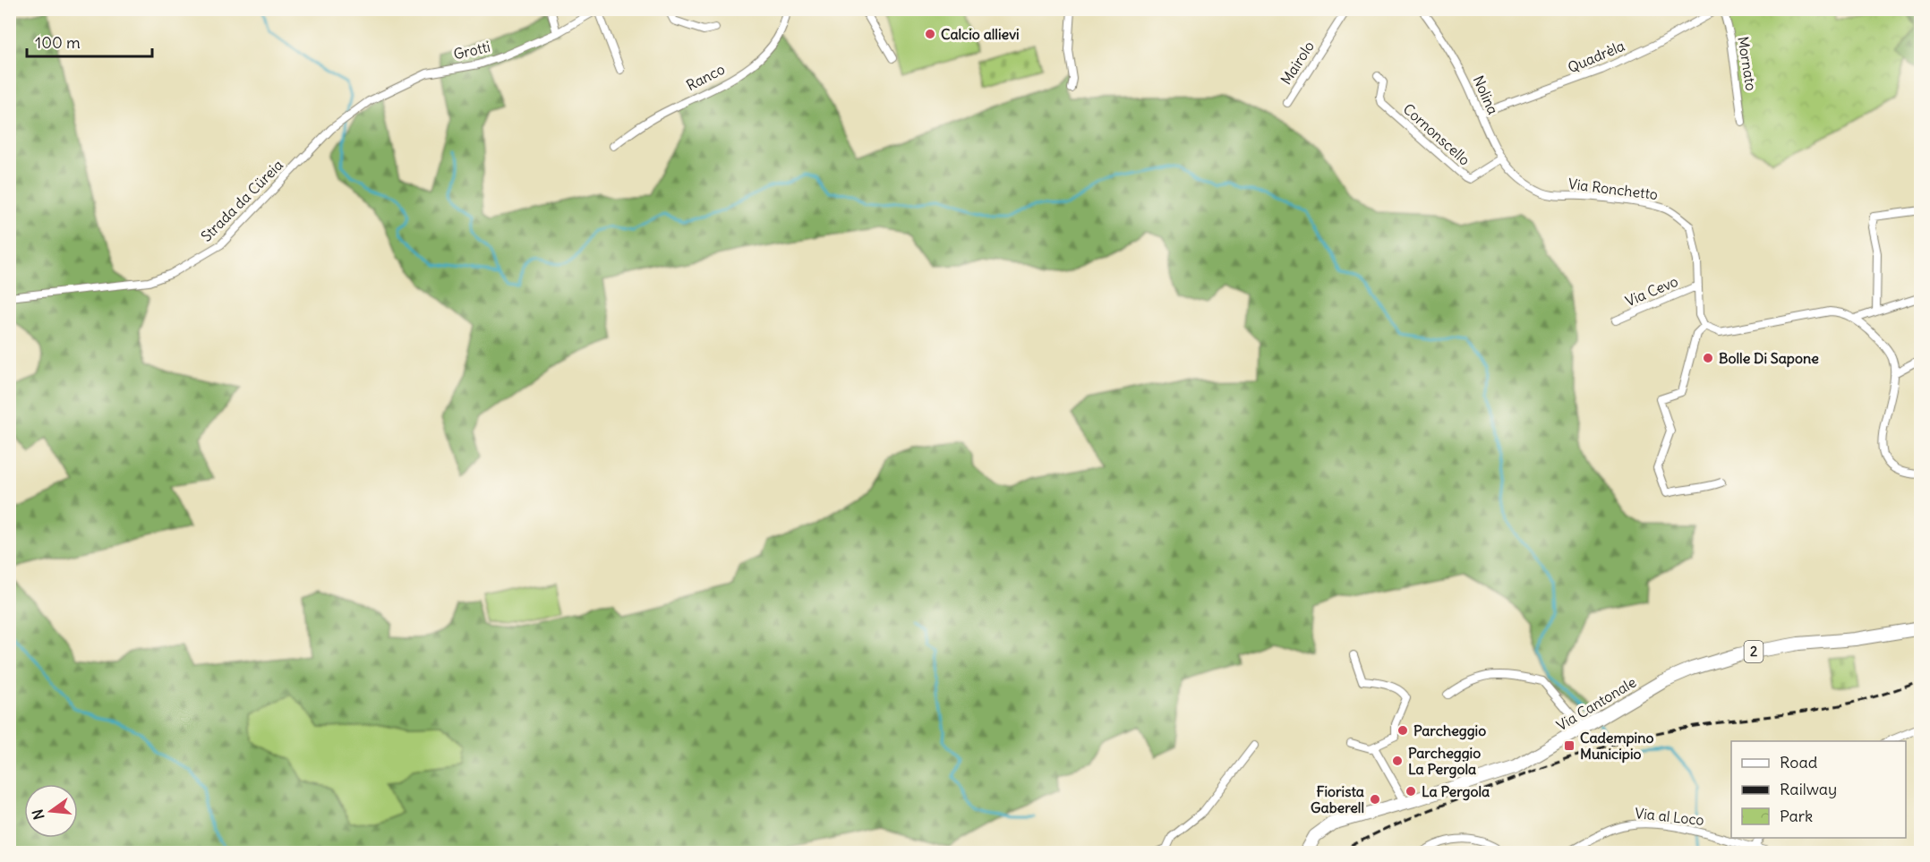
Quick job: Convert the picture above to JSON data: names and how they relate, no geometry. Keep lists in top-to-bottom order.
{
  "streets": {
    "main road": ["2", "Via Cantonale"],
    "street": [
      "Grotti",
      "Quadrèla",
      "Mairolo",
      "Mornato",
      "Ranco",
      "Nolina",
      "Cornonscello",
      "Via Ronchetto",
      "Strada da Cüreia",
      "Via Cevo",
      "Via al Loco"
    ]
  },
  "crossings": [
    ["Grotti", "Strada da Cüreia"],
    ["Quadrèla", "Nolina"],
    ["Nolina", "Cornonscello"],
    ["Nolina", "Via Ronchetto"],
    ["Via Ronchetto", "Via Cevo"]
  ],
  "places": {
    "other": [
      "Calcio allievi",
      "Bolle Di Sapone",
      "Parcheggio",
      "Parcheggio La Pergola",
      "La Pergola",
      "Fiorista Gaberell"
    ],
    "transit": ["Cadempino Municipio"]
  },
  "legend": ["Road", "Railway", "Park"],
  "scale_bar": "100 m",
  "north": "left"
}
